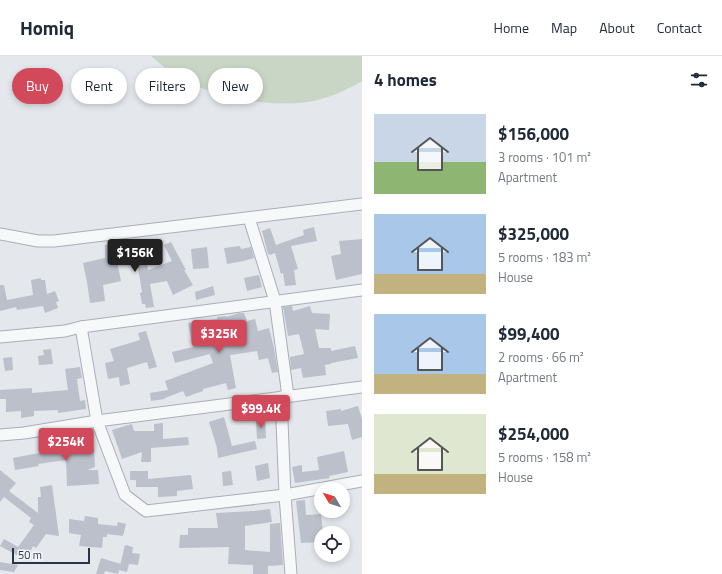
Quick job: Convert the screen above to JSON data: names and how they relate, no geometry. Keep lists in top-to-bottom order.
{
  "scale_bar": "50 m",
  "north": "top left",
  "page": {
    "header": "Homiq",
    "nav": [
      "Home",
      "Map",
      "About",
      "Contact"
    ],
    "heading": "4 homes",
    "chip": [
      "Buy",
      "Rent",
      "Filters",
      "New"
    ],
    "list": [
      {
        "name": "$156,000",
        "note": "3 rooms · 101 m² · Apartment"
      },
      {
        "name": "$325,000",
        "note": "5 rooms · 183 m² · House"
      },
      {
        "name": "$99,400",
        "note": "2 rooms · 66 m² · Apartment"
      },
      {
        "name": "$254,000",
        "note": "5 rooms · 158 m² · House"
      }
    ],
    "price": [
      "$156K",
      "$325K",
      "$99.4K",
      "$254K"
    ],
    "scale": "50 m"
  }
}
